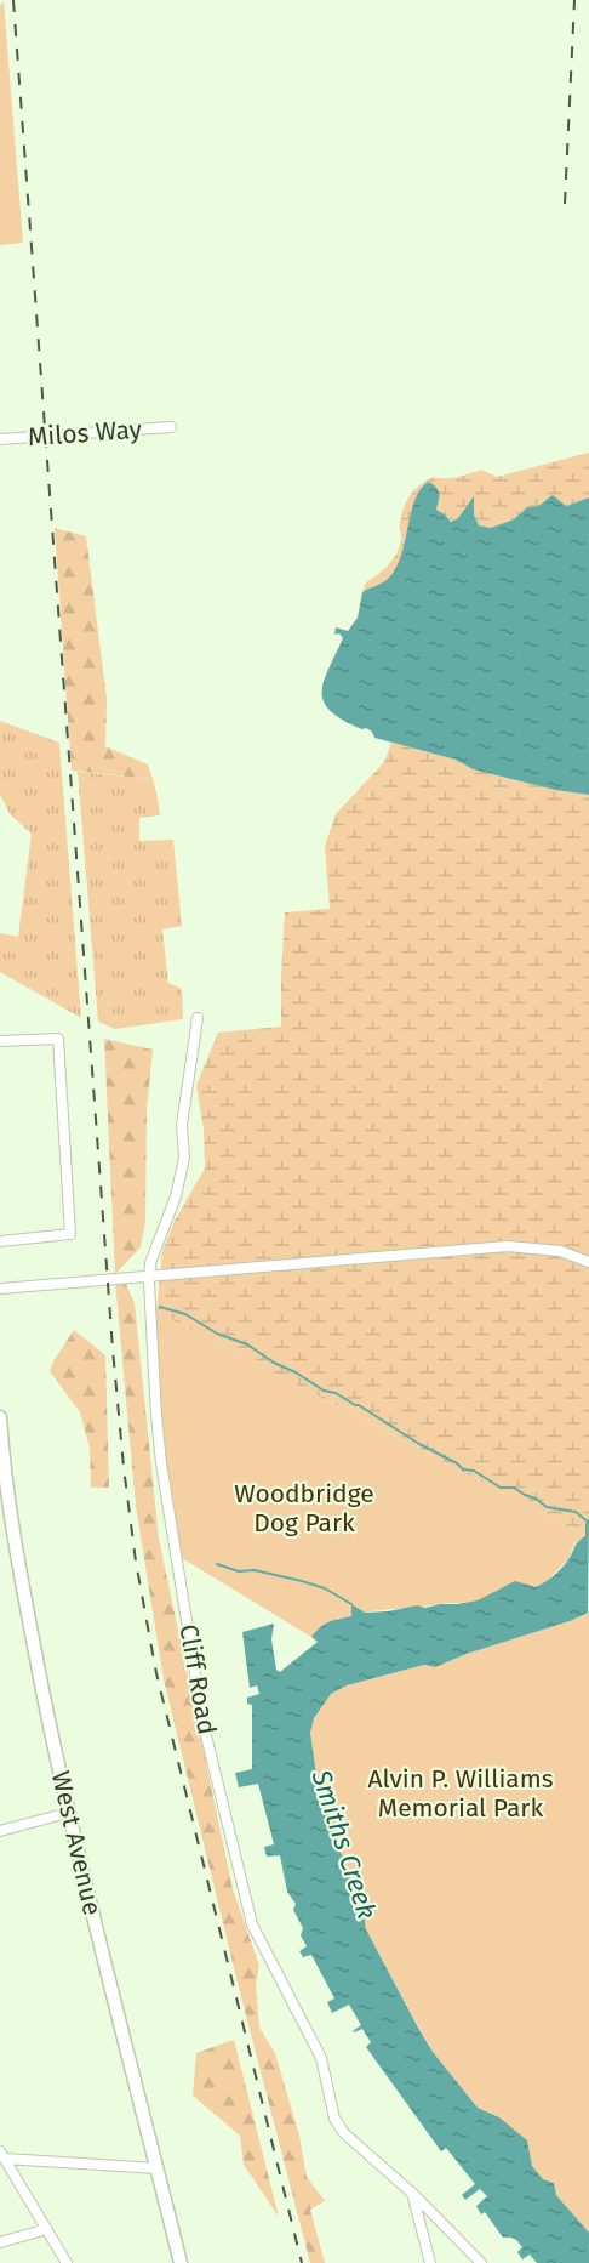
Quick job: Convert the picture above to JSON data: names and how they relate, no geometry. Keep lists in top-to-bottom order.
{
  "streets": {
    "street": ["Milos Way", "Cliff Road", "West Avenue"]
  },
  "water": ["Smiths Creek"],
  "parks": ["Woodbridge Dog Park", "Alvin P. Williams Memorial Park"]
}
